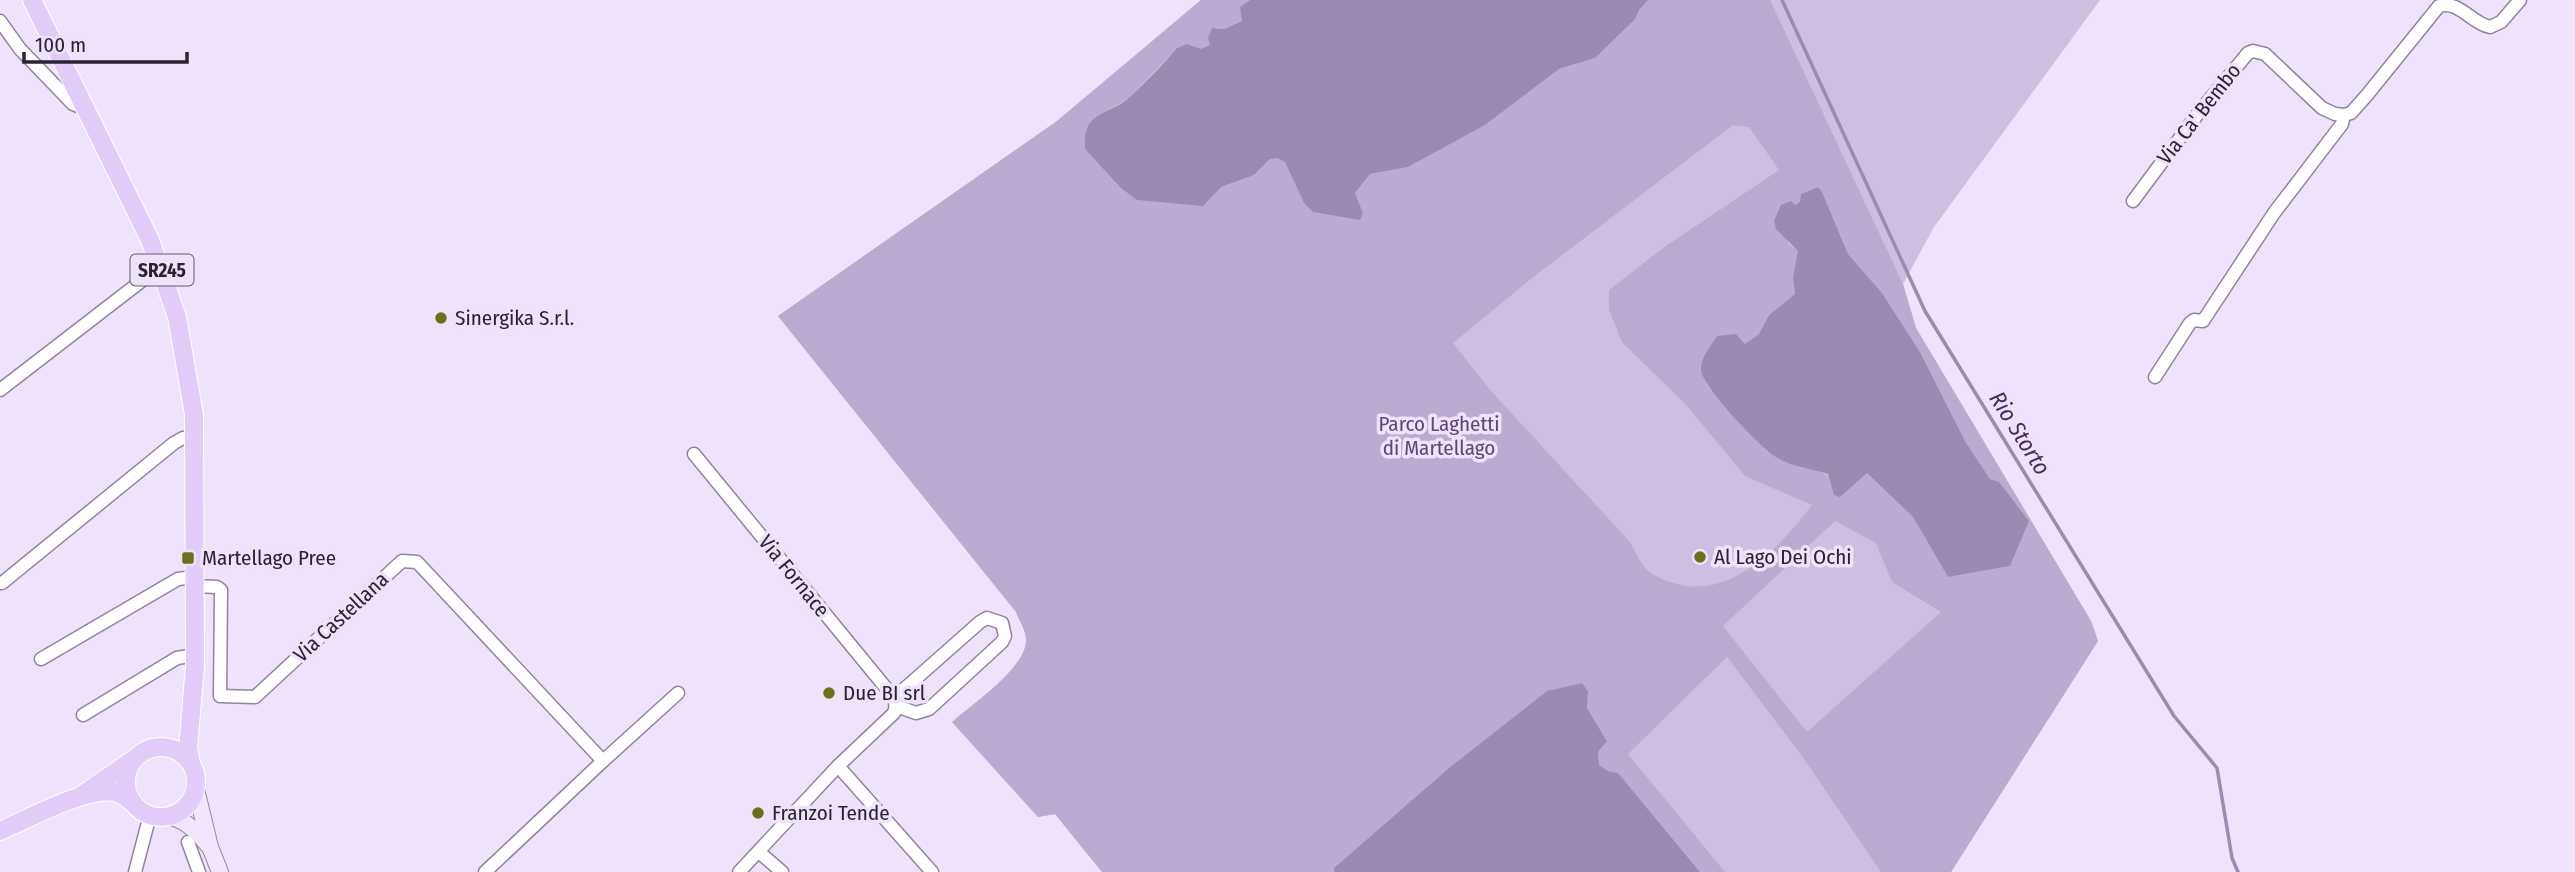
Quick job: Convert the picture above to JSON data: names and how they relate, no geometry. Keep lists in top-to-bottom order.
{
  "streets": {
    "main road": ["SR245"],
    "street": ["Via Ca' Bembo", "Via Fornace", "Via Castellana"]
  },
  "crossings": [
    ["SR245", "Via Castellana"]
  ],
  "water": ["Rio Storto"],
  "parks": ["Parco Laghetti di Martellago"],
  "places": {
    "other": [
      "Sinergika S.r.l.",
      "Al Lago Dei Ochi",
      "Due BI srl",
      "Franzoi Tende"
    ],
    "transit": ["Martellago Pree"]
  },
  "scale_bar": "100 m"
}
